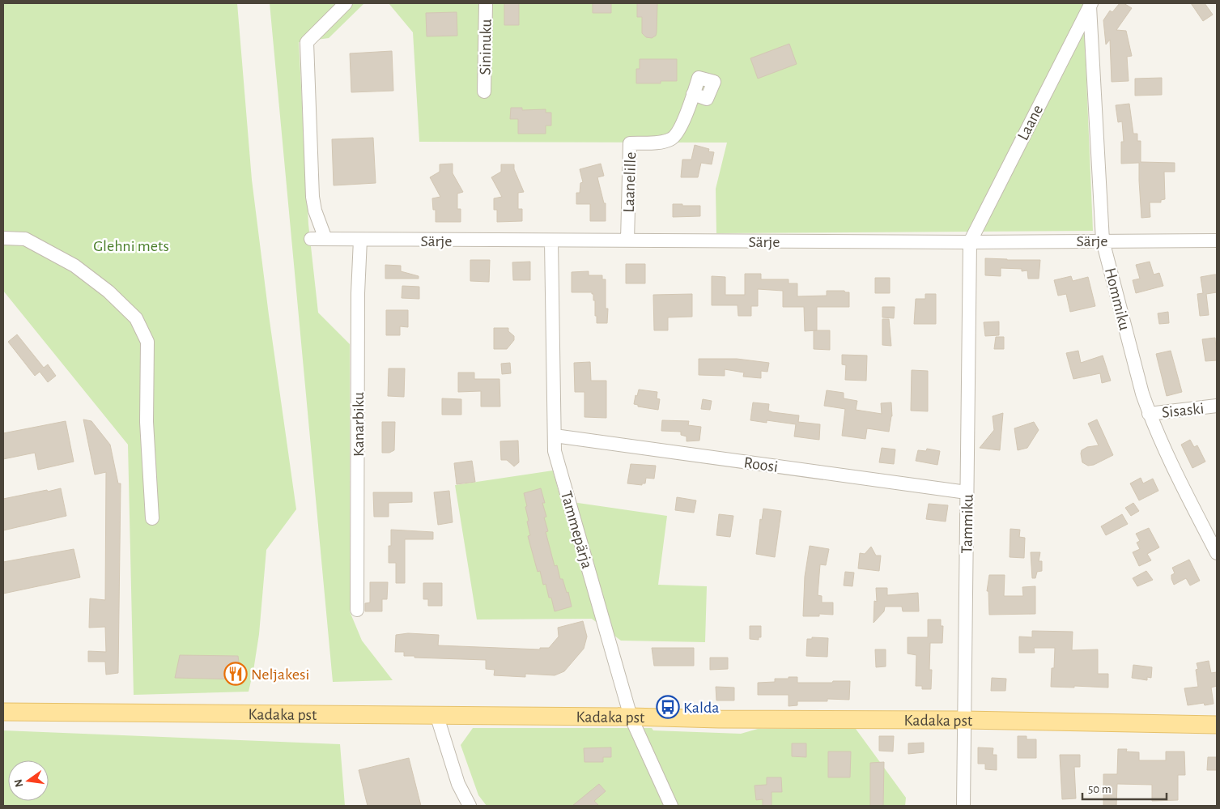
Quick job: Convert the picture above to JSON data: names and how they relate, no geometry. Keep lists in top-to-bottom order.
{
  "streets": {
    "main road": ["Kadaka pst"],
    "street": [
      "Sininuku",
      "Laane",
      "Laanelille",
      "Särje",
      "Hommiku",
      "Sisaski",
      "Kanarbiku",
      "Roosi",
      "Tammiku",
      "Tammepärja"
    ]
  },
  "crossings": [
    ["Laane", "Särje"],
    ["Laane", "Hommiku"],
    ["Laane", "Tammiku"],
    ["Laanelille", "Särje"],
    ["Särje", "Hommiku"],
    ["Särje", "Kanarbiku"],
    ["Särje", "Tammiku"],
    ["Särje", "Tammepärja"],
    ["Hommiku", "Sisaski"],
    ["Roosi", "Tammiku"],
    ["Roosi", "Tammepärja"],
    ["Tammiku", "Kadaka pst"],
    ["Tammepärja", "Kadaka pst"]
  ],
  "parks": ["Glehni mets"],
  "places": {
    "restaurant": ["Neljakesi"],
    "bus stop": ["Kalda"]
  },
  "scale_bar": "50 m",
  "north": "left"
}
